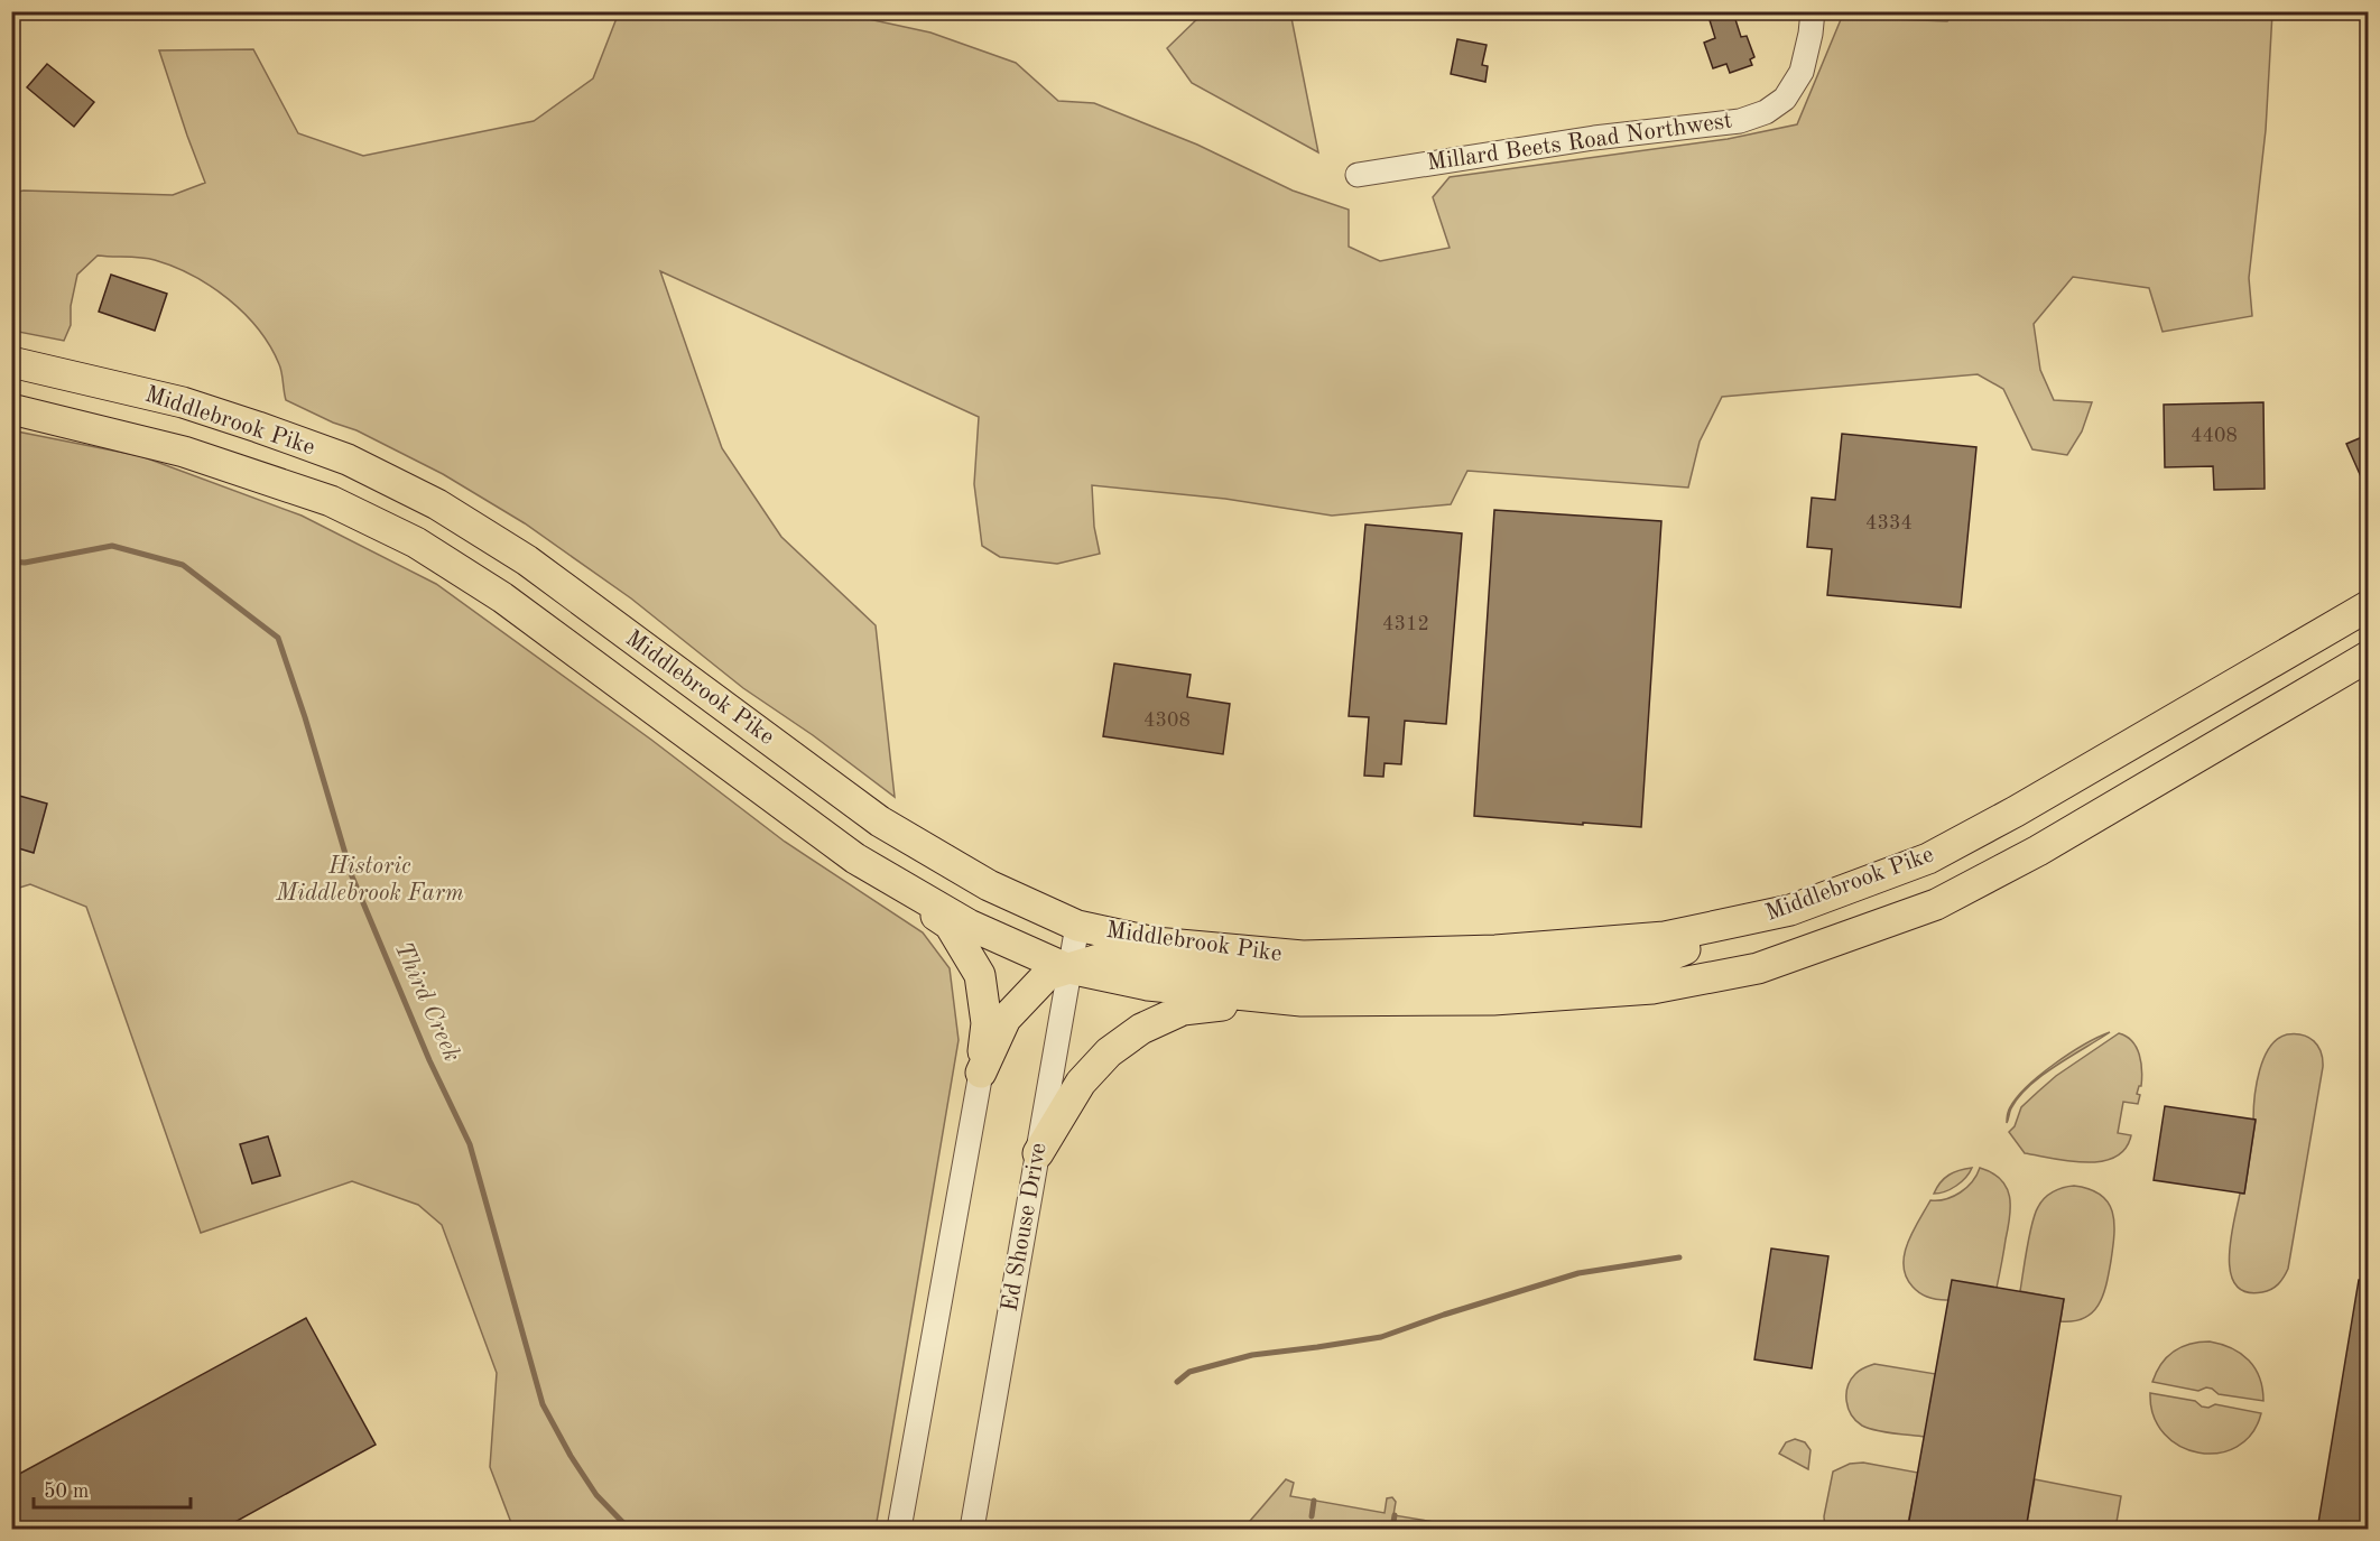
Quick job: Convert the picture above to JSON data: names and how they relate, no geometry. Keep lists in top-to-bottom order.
{
  "streets": {
    "main road": ["Middlebrook Pike"],
    "street": ["Millard Beets Road Northwest", "Ed Shouse Drive"]
  },
  "crossings": [
    ["Middlebrook Pike", "Ed Shouse Drive"]
  ],
  "water": ["Third Creek"],
  "parks": ["Historic Middlebrook Farm"],
  "house_numbers": [
    "4408",
    "4334",
    "4312",
    "4308"
  ],
  "scale_bar": "50 m"
}
